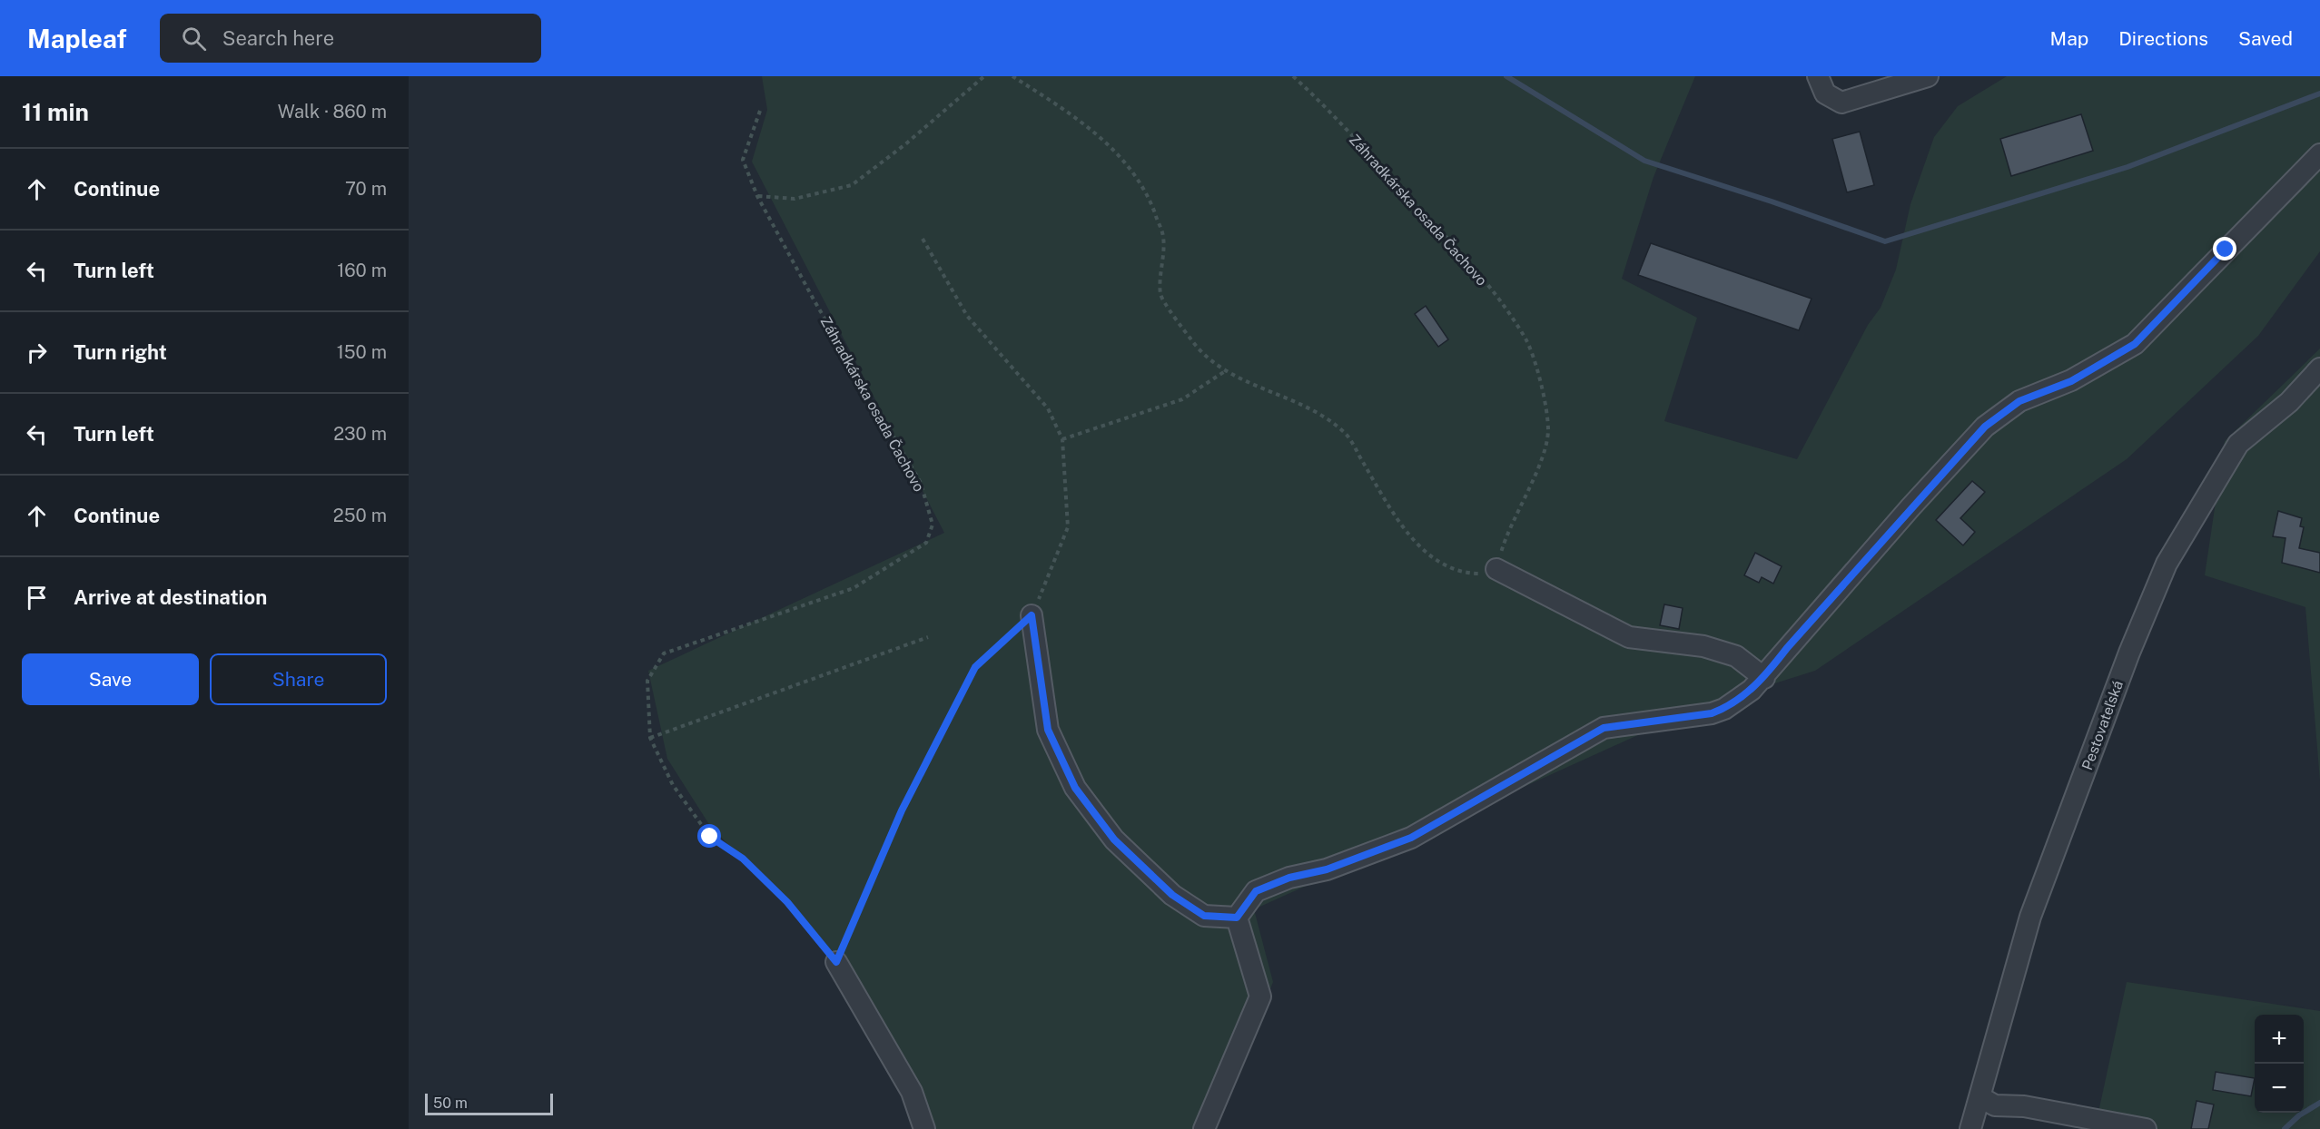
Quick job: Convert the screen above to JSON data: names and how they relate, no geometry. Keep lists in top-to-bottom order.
{
  "streets": {
    "street": ["Pestovateľská"],
    "path": ["Záhradkárska osada Čachovo"]
  },
  "scale_bar": "50 m",
  "page": {
    "header": "Mapleaf",
    "search": "Search here",
    "nav": ["Map", "Directions", "Saved"],
    "heading": ["11 min", "Walk · 860 m"],
    "list": [
      ["Continue", "70 m"],
      ["Turn left", "160 m"],
      ["Turn right", "150 m"],
      ["Turn left", "230 m"],
      ["Continue", "250 m"],
      "Arrive at destination"
    ],
    "buttons": ["Save", "Share"],
    "map_buttons": ["+", "−"],
    "scale": "50 m"
  }
}
